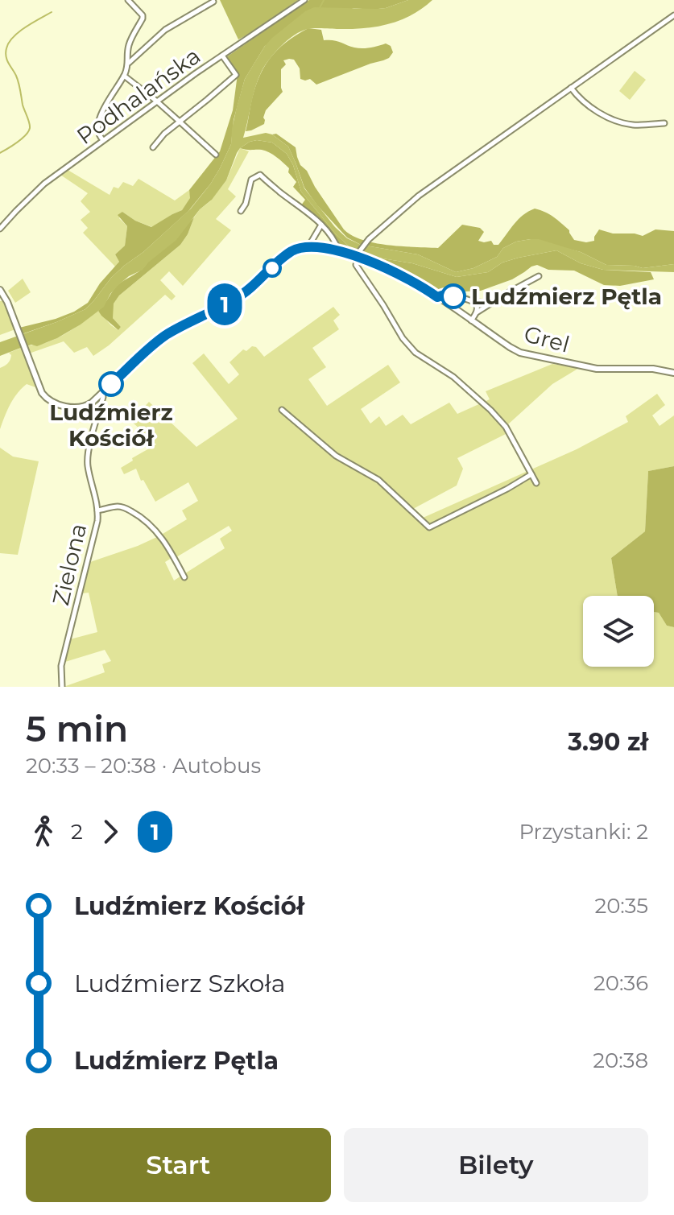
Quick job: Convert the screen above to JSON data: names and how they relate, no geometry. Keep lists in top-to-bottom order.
{
  "streets": {
    "street": ["Podhalańska", "Grel", "Zielona"]
  },
  "places": ["Ludźmierz Pętla", "Ludźmierz Kościół"],
  "lines": ["bus line 1"],
  "page": {
    "on_map": "1",
    "heading": ["5 min", "20:33 – 20:38 · Autobus", "3.90 zł"],
    "legs": ["2", "1", "Przystanki: 2"],
    "list": [
      {
        "name": "Ludźmierz Kościół",
        "value": "20:35"
      },
      {
        "name": "Ludźmierz Szkoła",
        "value": "20:36"
      },
      {
        "name": "Ludźmierz Pętla",
        "value": "20:38"
      }
    ],
    "buttons": ["Start", "Bilety"]
  }
}
